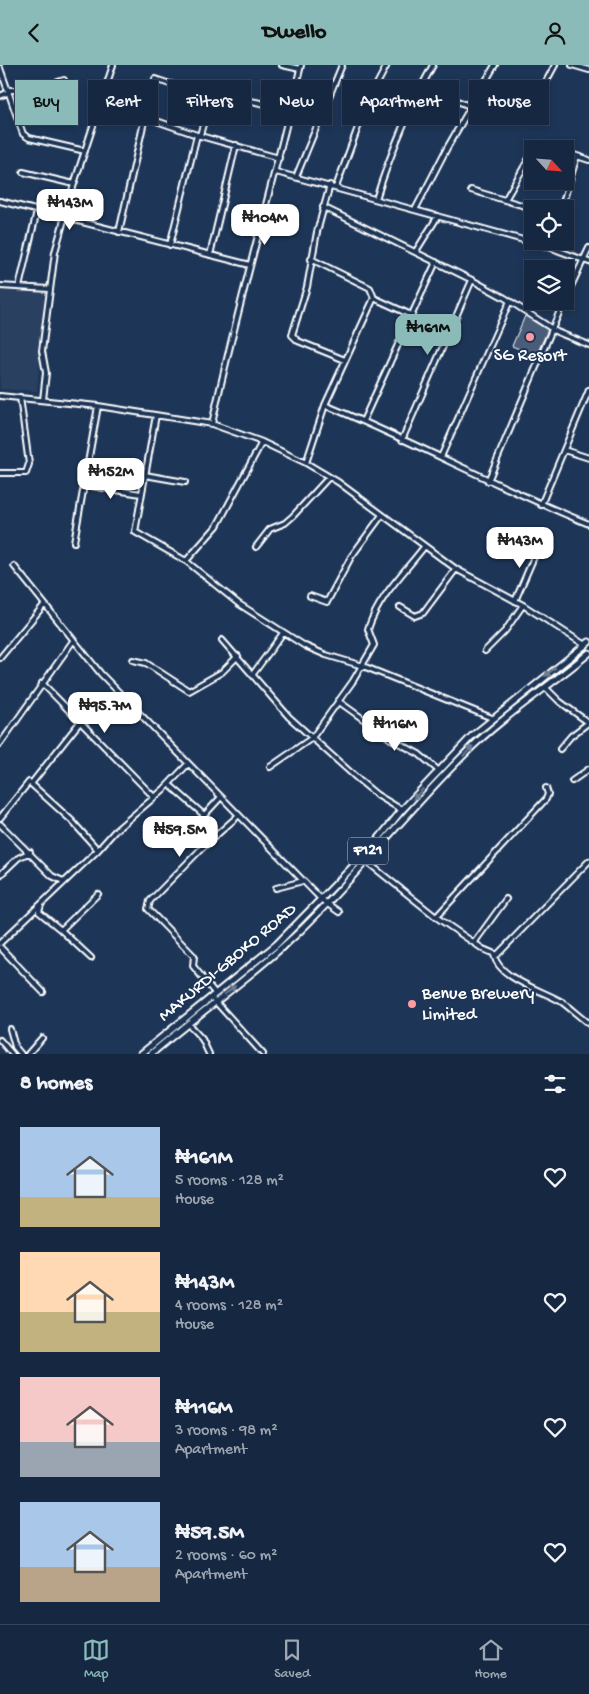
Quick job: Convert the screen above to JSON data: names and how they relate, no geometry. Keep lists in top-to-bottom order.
{
  "streets": {
    "main road": ["F121", "MAKURDI-GBOKO ROAD"]
  },
  "places": ["SG Resort", "Benue Brewery Limited"],
  "north": "bottom right",
  "page": {
    "header": "Dwello",
    "chip": [
      "Buy",
      "Rent",
      "Filters",
      "New",
      "Apartment",
      "House"
    ],
    "price": [
      "₦143M",
      "₦104M",
      "₦161M",
      "₦152M",
      "₦143M",
      "₦95.7M",
      "₦116M",
      "₦59.5M"
    ],
    "heading": "8 homes",
    "list": [
      {
        "name": "₦161M",
        "note": "5 rooms · 128 m² · House"
      },
      {
        "name": "₦143M",
        "note": "4 rooms · 128 m² · House"
      },
      {
        "name": "₦116M",
        "note": "3 rooms · 98 m² · Apartment"
      },
      {
        "name": "₦59.5M",
        "note": "2 rooms · 60 m² · Apartment"
      }
    ],
    "tabs": ["Map", "Saved", "Home"]
  }
}
